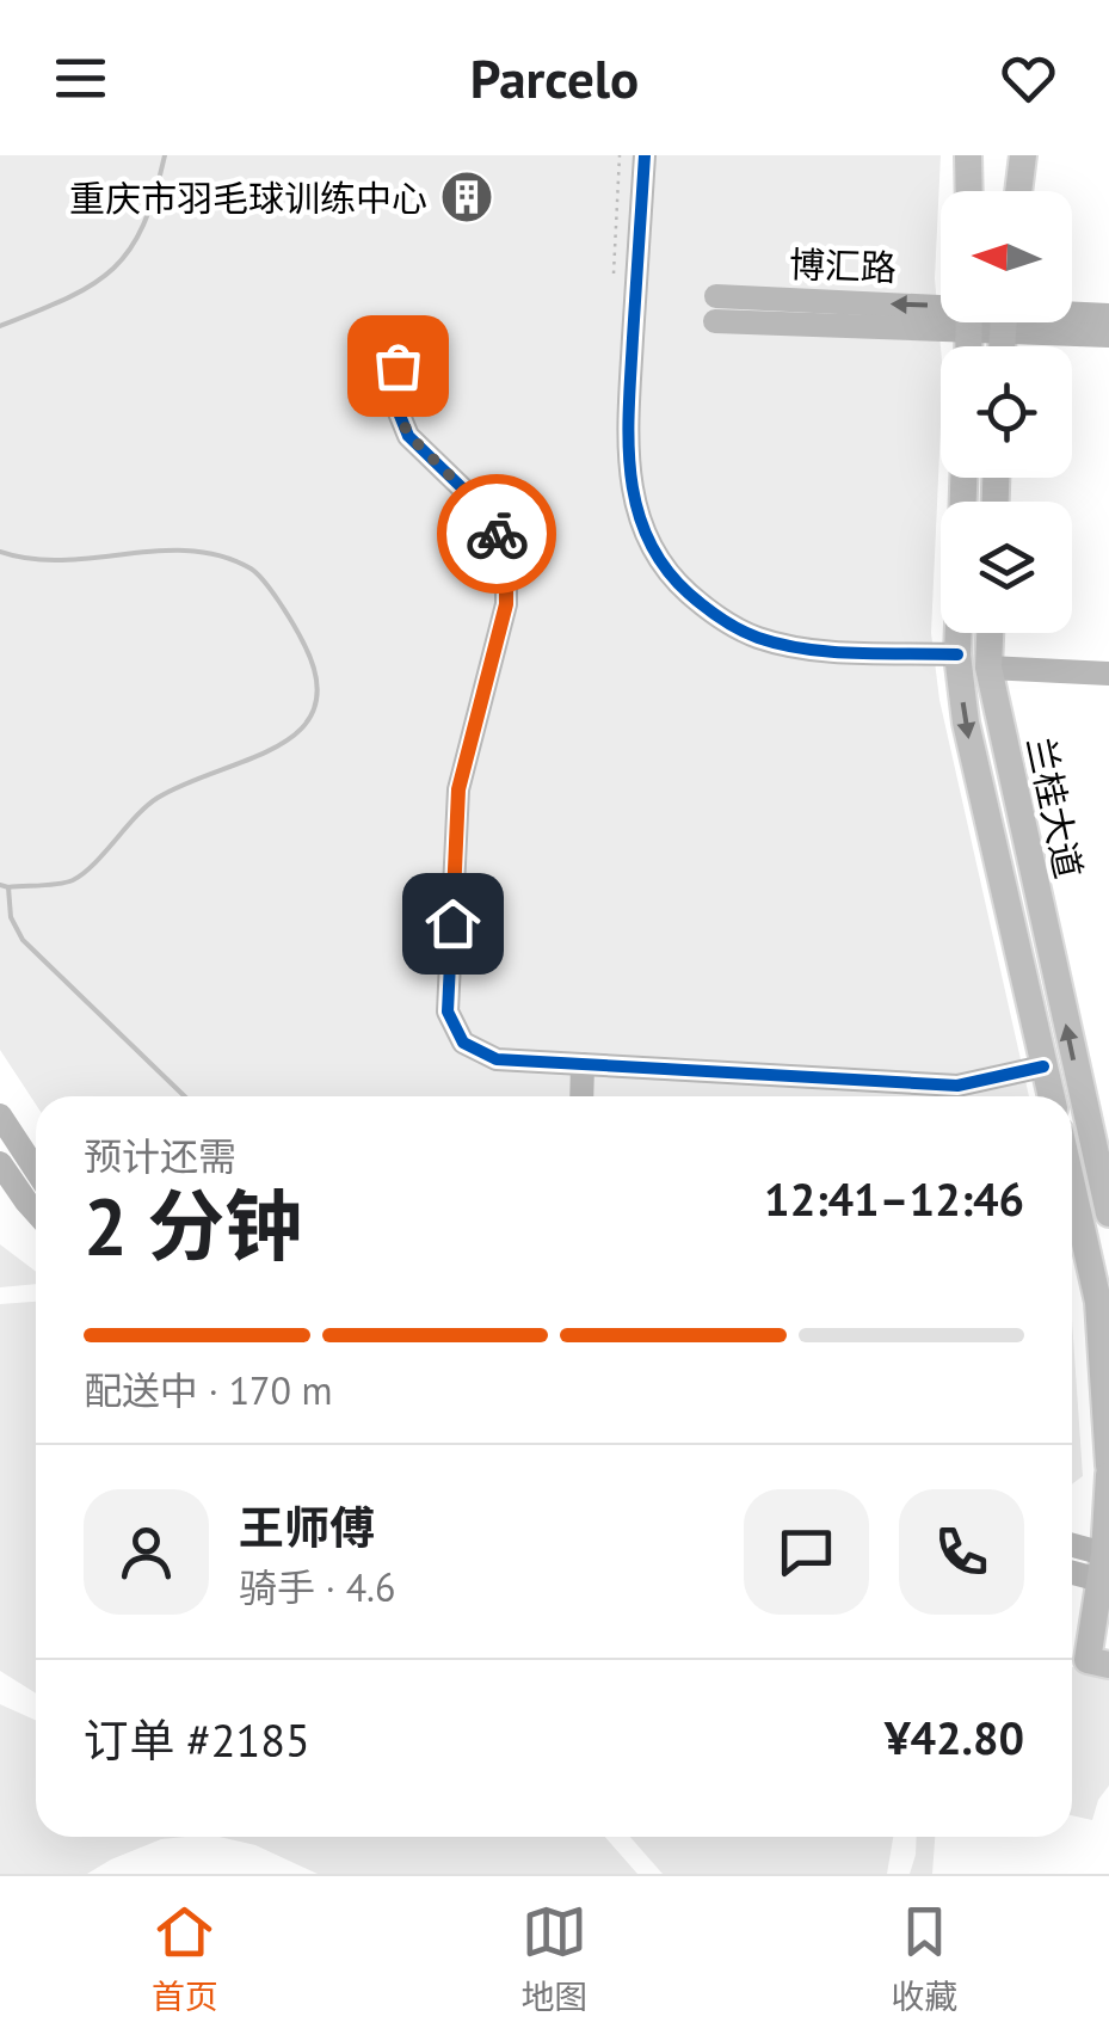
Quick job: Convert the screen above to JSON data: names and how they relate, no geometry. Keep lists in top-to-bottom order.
{
  "streets": {
    "main road": ["兰桂大道"],
    "street": ["博汇路"]
  },
  "places": {
    "building": ["重庆市羽毛球训练中心"]
  },
  "north": "left",
  "page": {
    "header": "Parcelo",
    "heading": ["2 分钟", "预计还需", "12:41–12:46"],
    "panel": [
      "王师傅",
      "骑手 · 4.6",
      "订单 #2185",
      "¥42.80"
    ],
    "bar": "配送中 · 170 m",
    "tabs": ["首页", "地图", "收藏"]
  }
}
